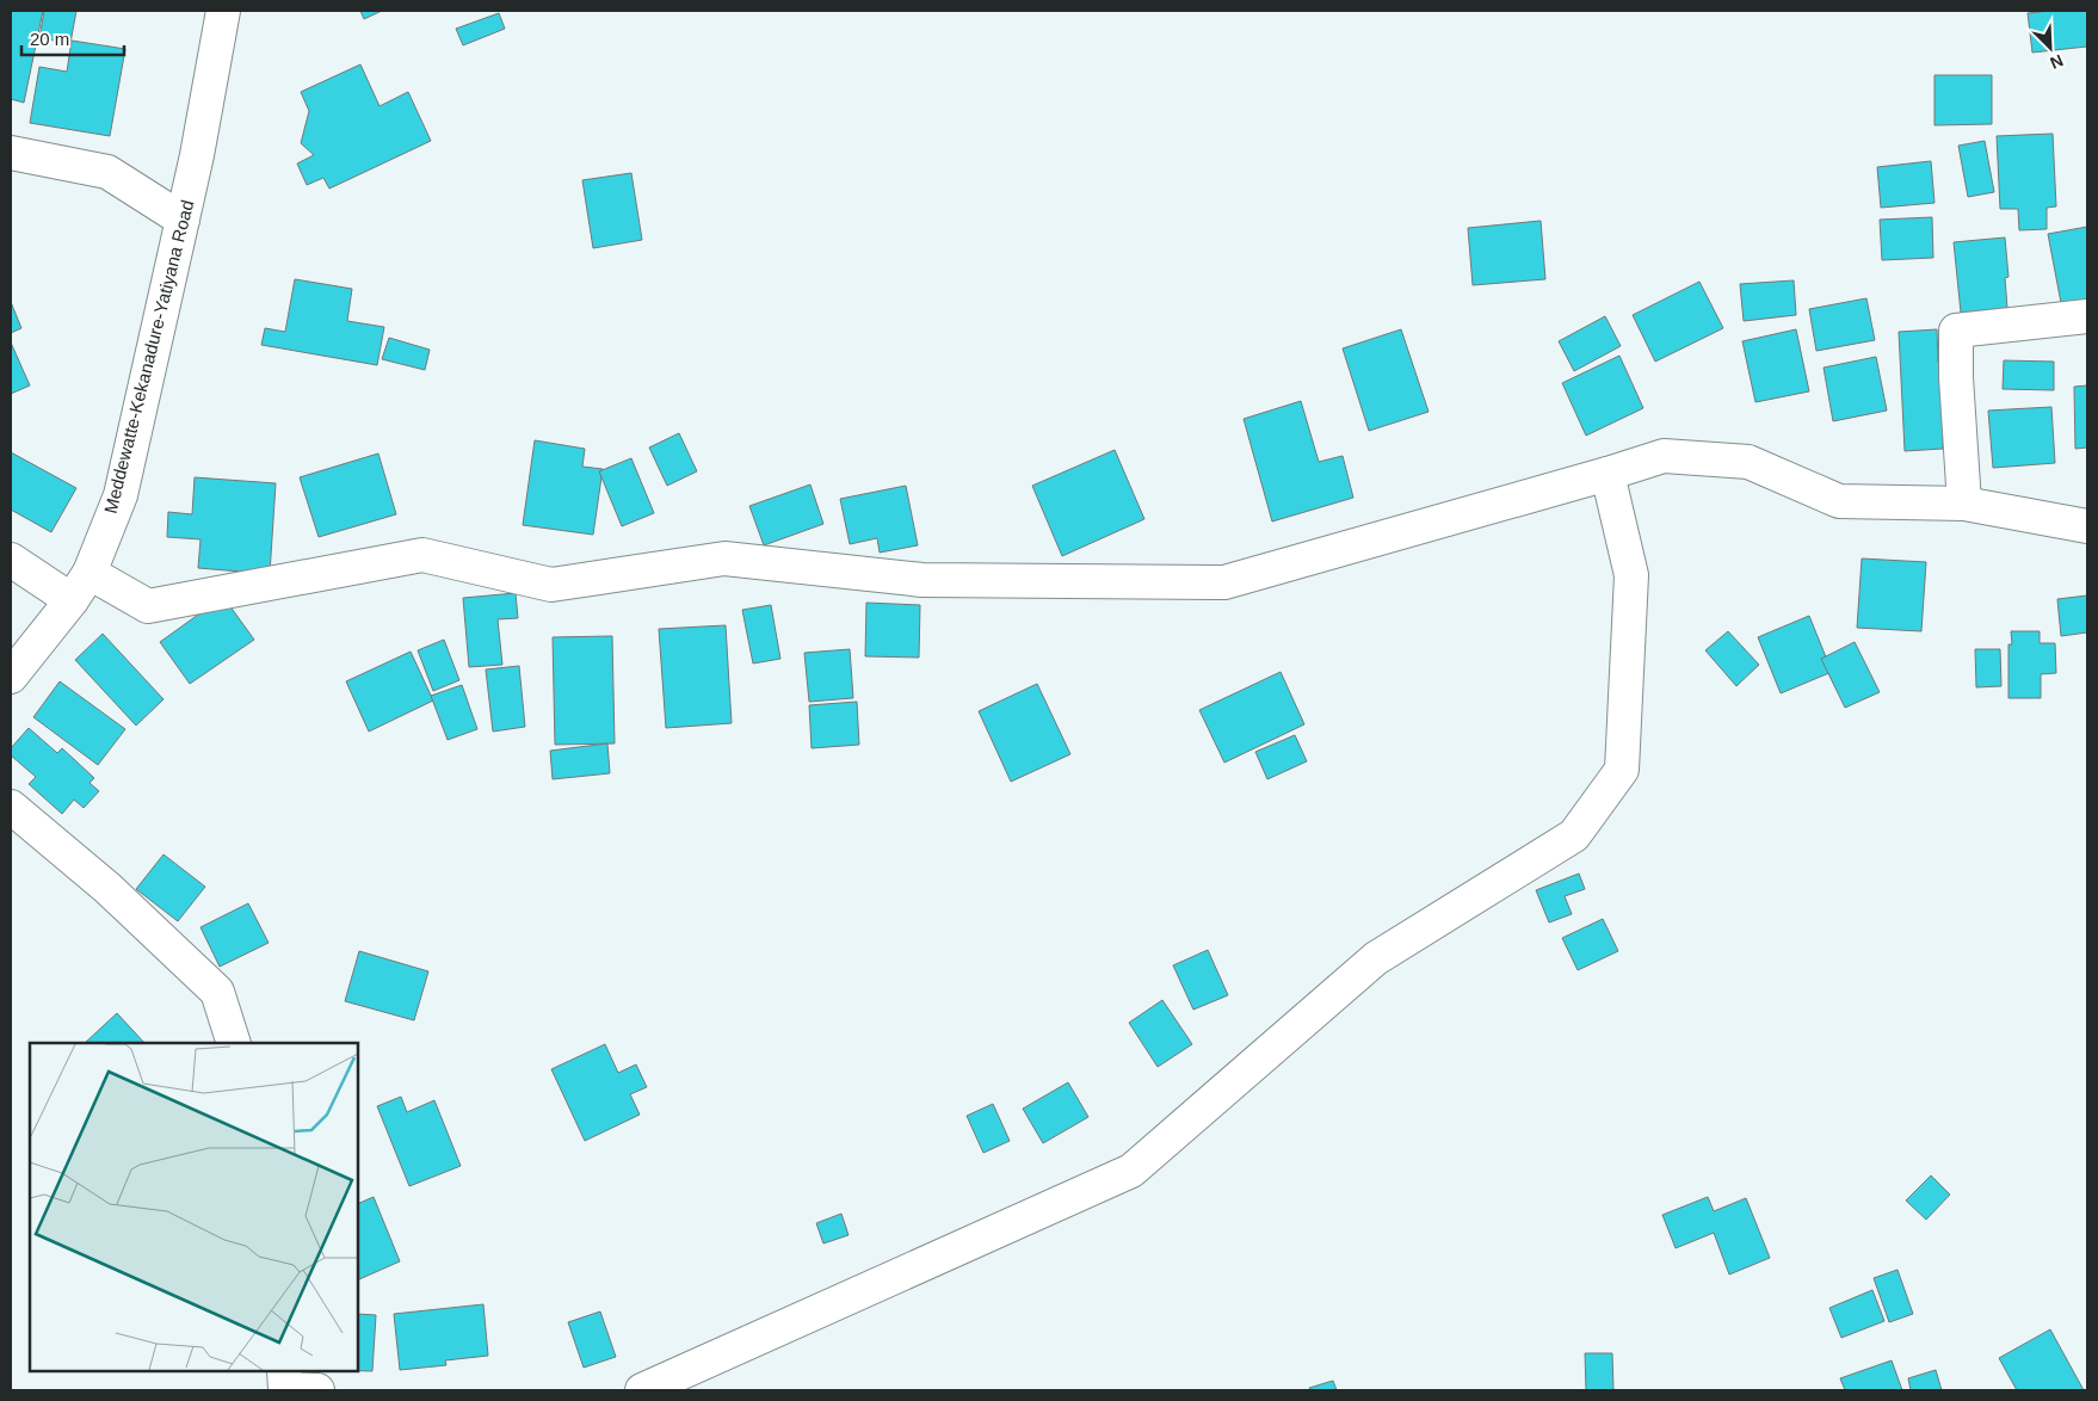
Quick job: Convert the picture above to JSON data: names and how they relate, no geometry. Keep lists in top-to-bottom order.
{
  "streets": {
    "street": ["Meddewatte-Kekanadure-Yatiyana Road"]
  },
  "scale_bar": "20 m",
  "north": "bottom right"
}
